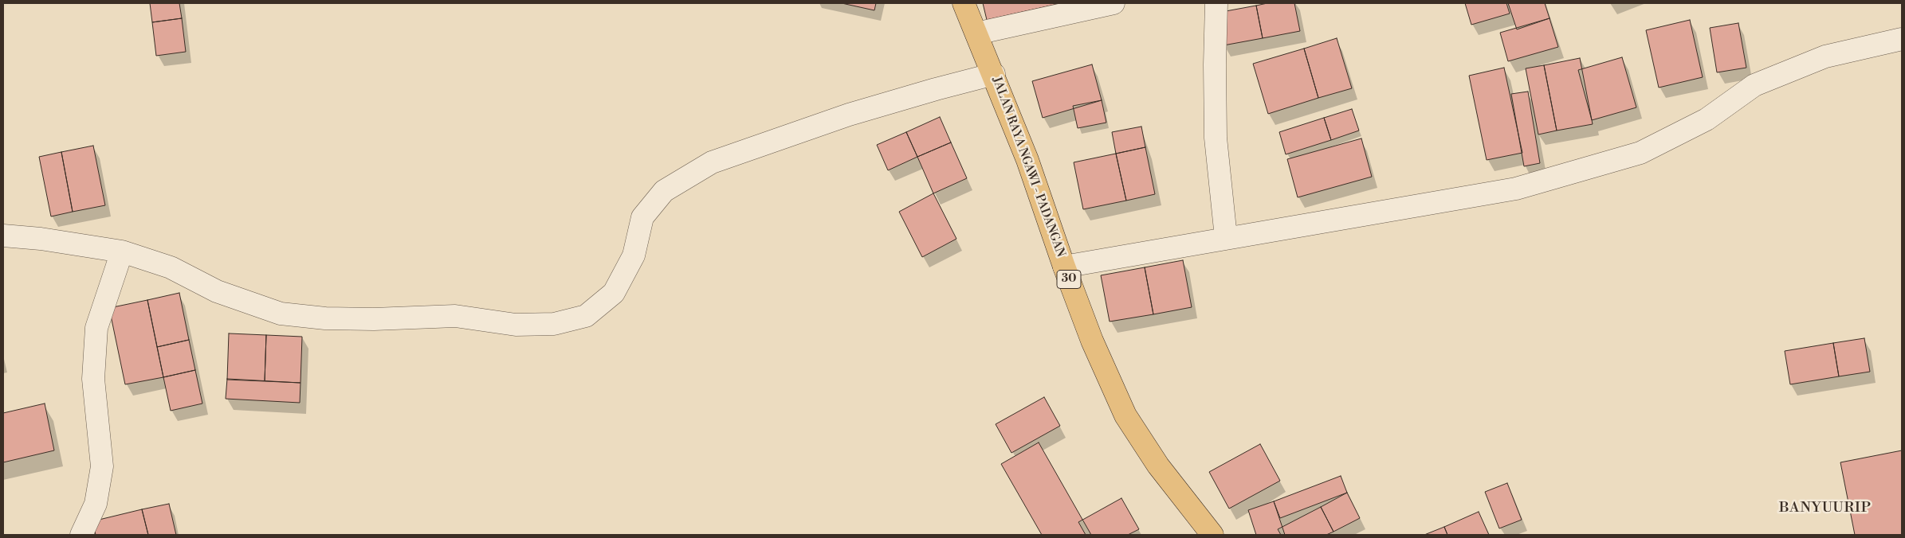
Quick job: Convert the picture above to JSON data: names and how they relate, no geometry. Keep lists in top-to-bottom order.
{
  "streets": {
    "highway": ["JALAN RAYA NGAWI - PADANGAN", "30"]
  },
  "districts": ["BANYUURIP"]
}
